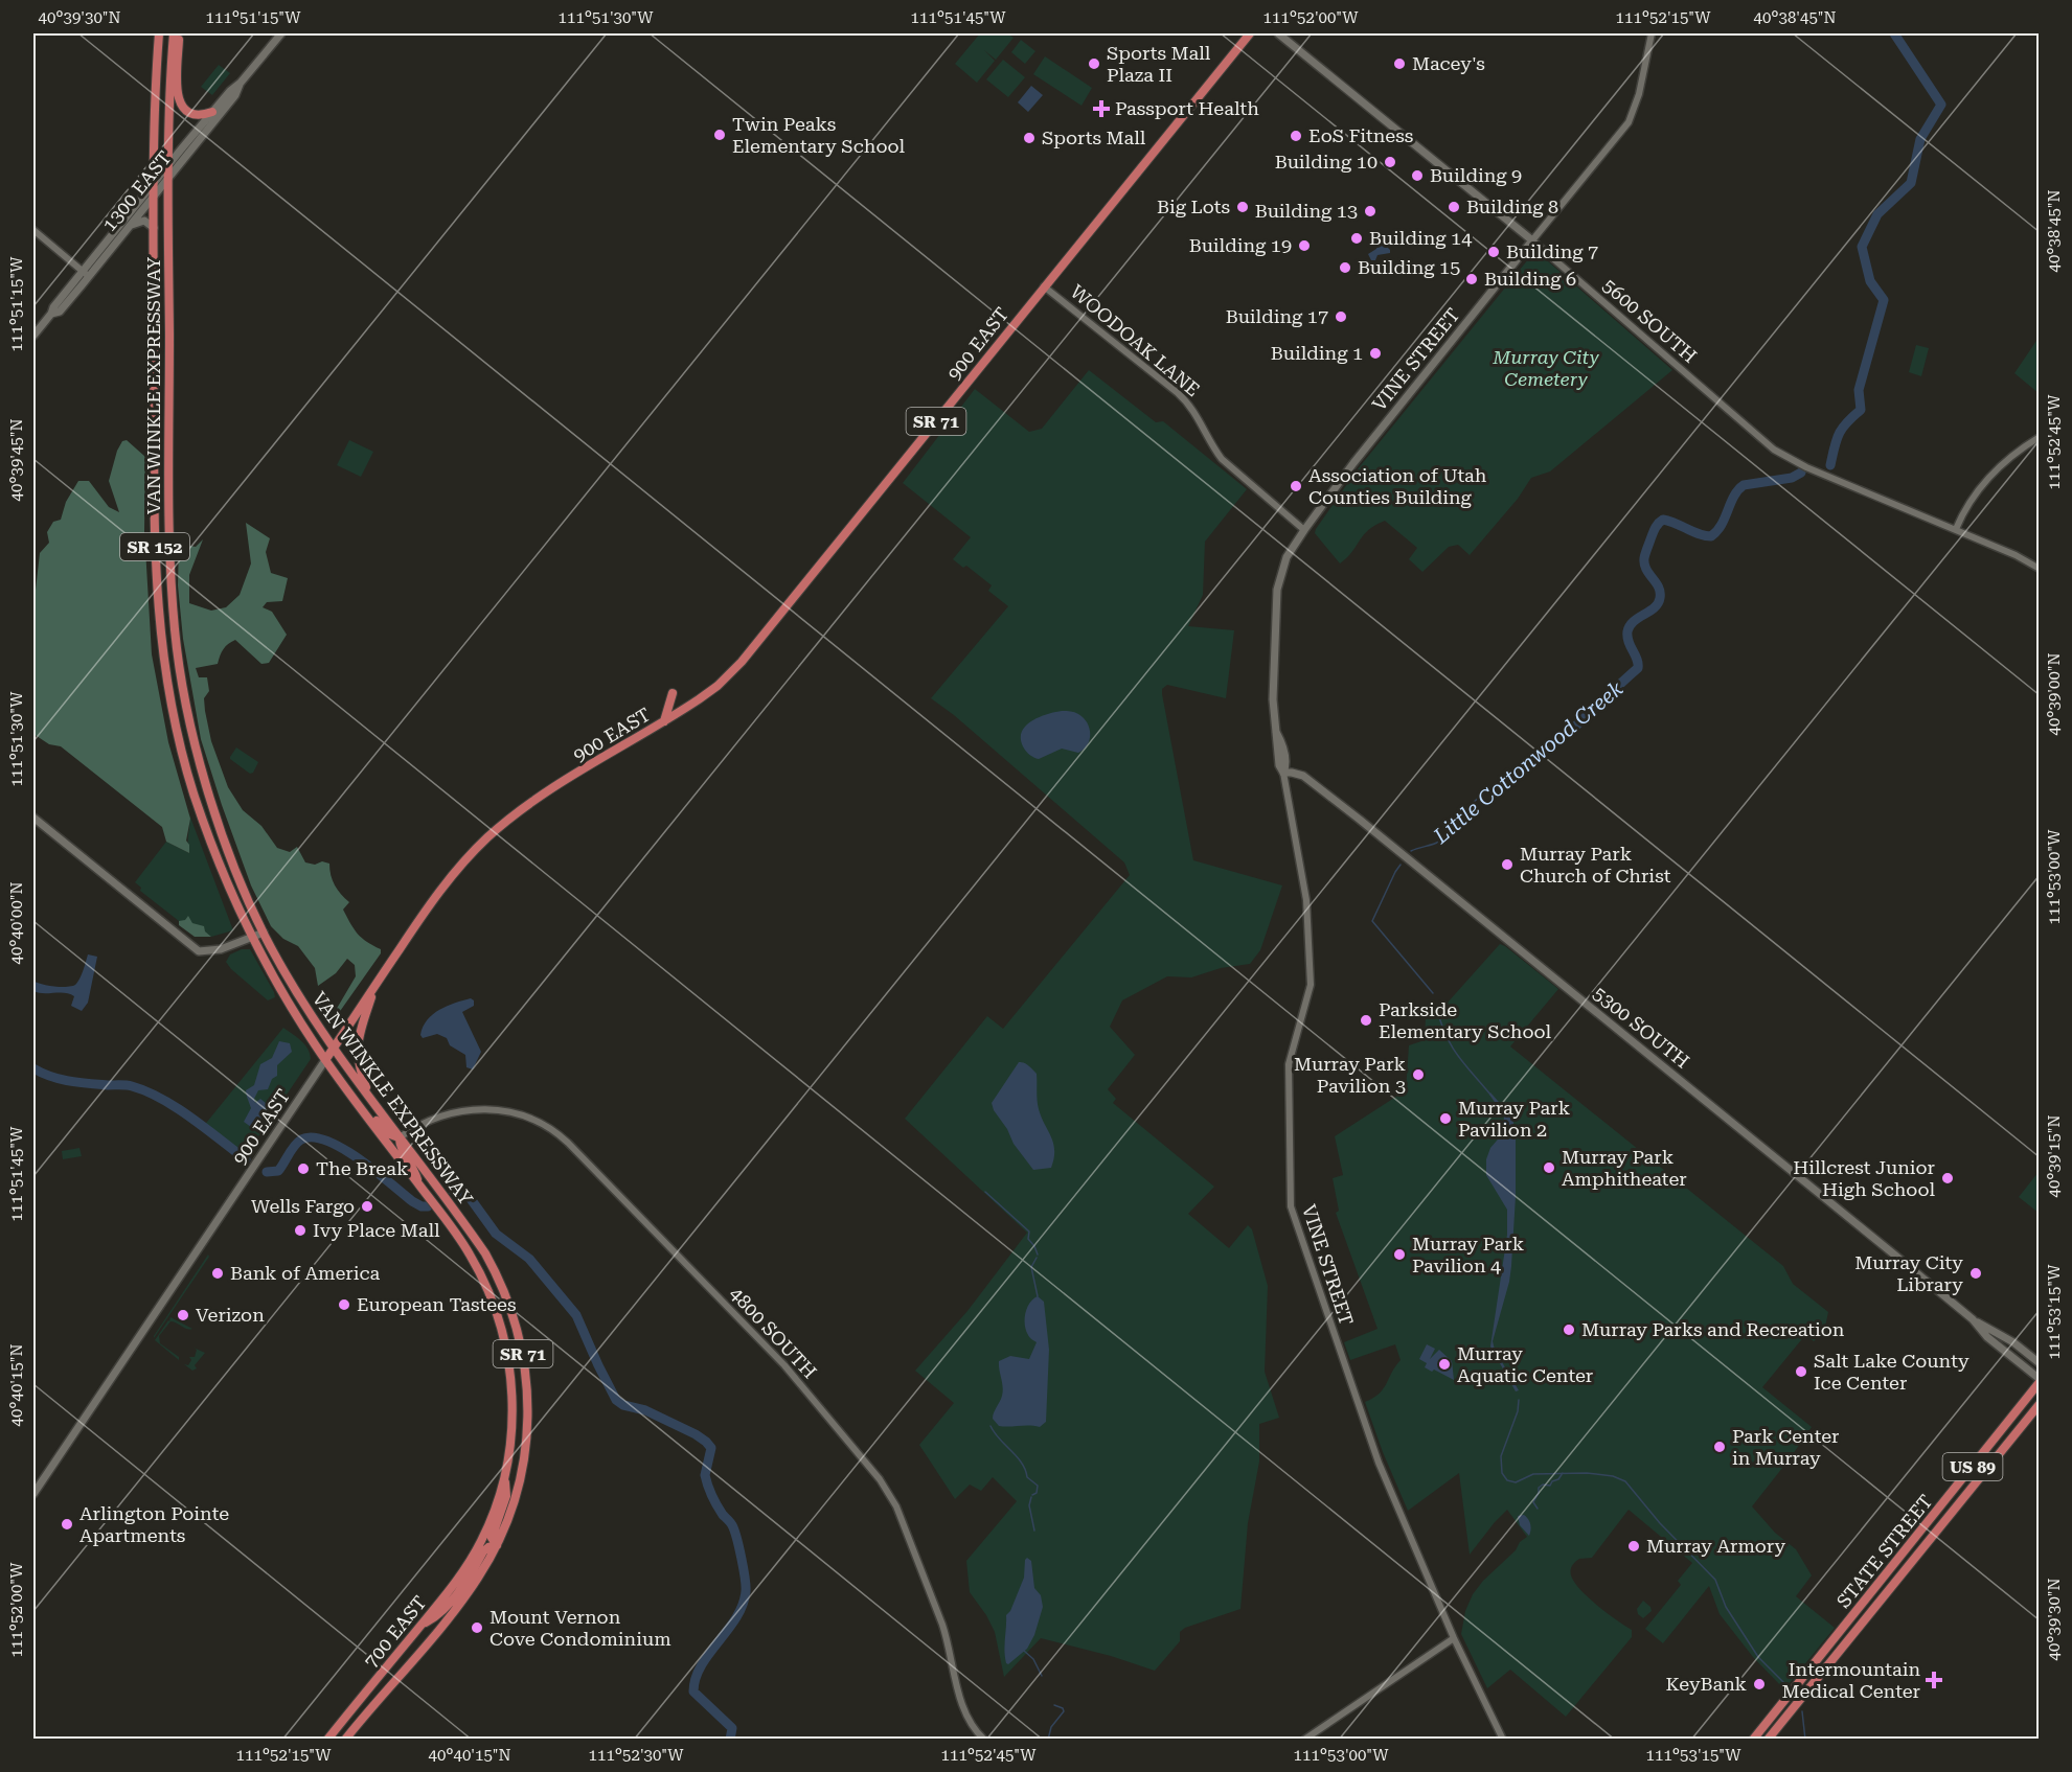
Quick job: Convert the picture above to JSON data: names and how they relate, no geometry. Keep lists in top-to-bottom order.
{
  "streets": {
    "main road": [
      "1300 EAST",
      "5600 SOUTH",
      "900 EAST",
      "VINE STREET",
      "VAN WINKLE EXPRESSWAY",
      "SR 71",
      "SR 152",
      "5300 SOUTH",
      "US 89",
      "STATE STREET",
      "700 EAST"
    ],
    "street": ["WOODOAK LANE", "4800 SOUTH"]
  },
  "crossings": [
    ["1300 EAST", "VAN WINKLE EXPRESSWAY"],
    ["5600 SOUTH", "VINE STREET"],
    ["WOODOAK LANE", "900 EAST"],
    ["WOODOAK LANE", "VINE STREET"],
    ["900 EAST", "VAN WINKLE EXPRESSWAY"],
    ["900 EAST", "SR 71"],
    ["VINE STREET", "5300 SOUTH"],
    ["VAN WINKLE EXPRESSWAY", "SR 71"],
    ["VAN WINKLE EXPRESSWAY", "4800 SOUTH"],
    ["VAN WINKLE EXPRESSWAY", "700 EAST"],
    ["5300 SOUTH", "STATE STREET"]
  ],
  "water": ["Little Cottonwood Creek"],
  "parks": ["Murray City Cemetery"],
  "places": {
    "other": [
      "Sports Mall Plaza II",
      "Macey's",
      "Twin Peaks Elementary School",
      "EoS Fitness",
      "Sports Mall",
      "Building 10",
      "Building 9",
      "Big Lots",
      "Building 8",
      "Building 13",
      "Building 14",
      "Building 19",
      "Building 7",
      "Building 15",
      "Building 6",
      "Building 17",
      "Building 1",
      "Association of Utah Counties Building",
      "Murray Park Church of Christ",
      "Parkside Elementary School",
      "Murray Park Pavilion 3",
      "Murray Park Pavilion 2",
      "Murray Park Amphitheater",
      "The Break",
      "Hillcrest Junior High School",
      "Wells Fargo",
      "Ivy Place Mall",
      "Murray Park Pavilion 4",
      "Bank of America",
      "Murray City Library",
      "European Tastees",
      "Verizon",
      "Murray Parks and Recreation",
      "Murray Aquatic Center",
      "Salt Lake County Ice Center",
      "Park Center in Murray",
      "Arlington Pointe Apartments",
      "Murray Armory",
      "Mount Vernon Cove Condominium",
      "KeyBank"
    ],
    "health": ["Passport Health", "Intermountain Medical Center"]
  },
  "coordinates": [
    "40°39'30\"N",
    "111°51'15\"W",
    "111°51'30\"W",
    "111°51'45\"W",
    "111°52'00\"W",
    "111°52'15\"W",
    "40°38'45\"N",
    "111°52'45\"W",
    "40°39'45\"N",
    "40°39'00\"N",
    "111°53'00\"W",
    "40°40'00\"N",
    "40°39'15\"N",
    "111°53'15\"W",
    "40°40'15\"N",
    "111°52'30\"W"
  ]
}
